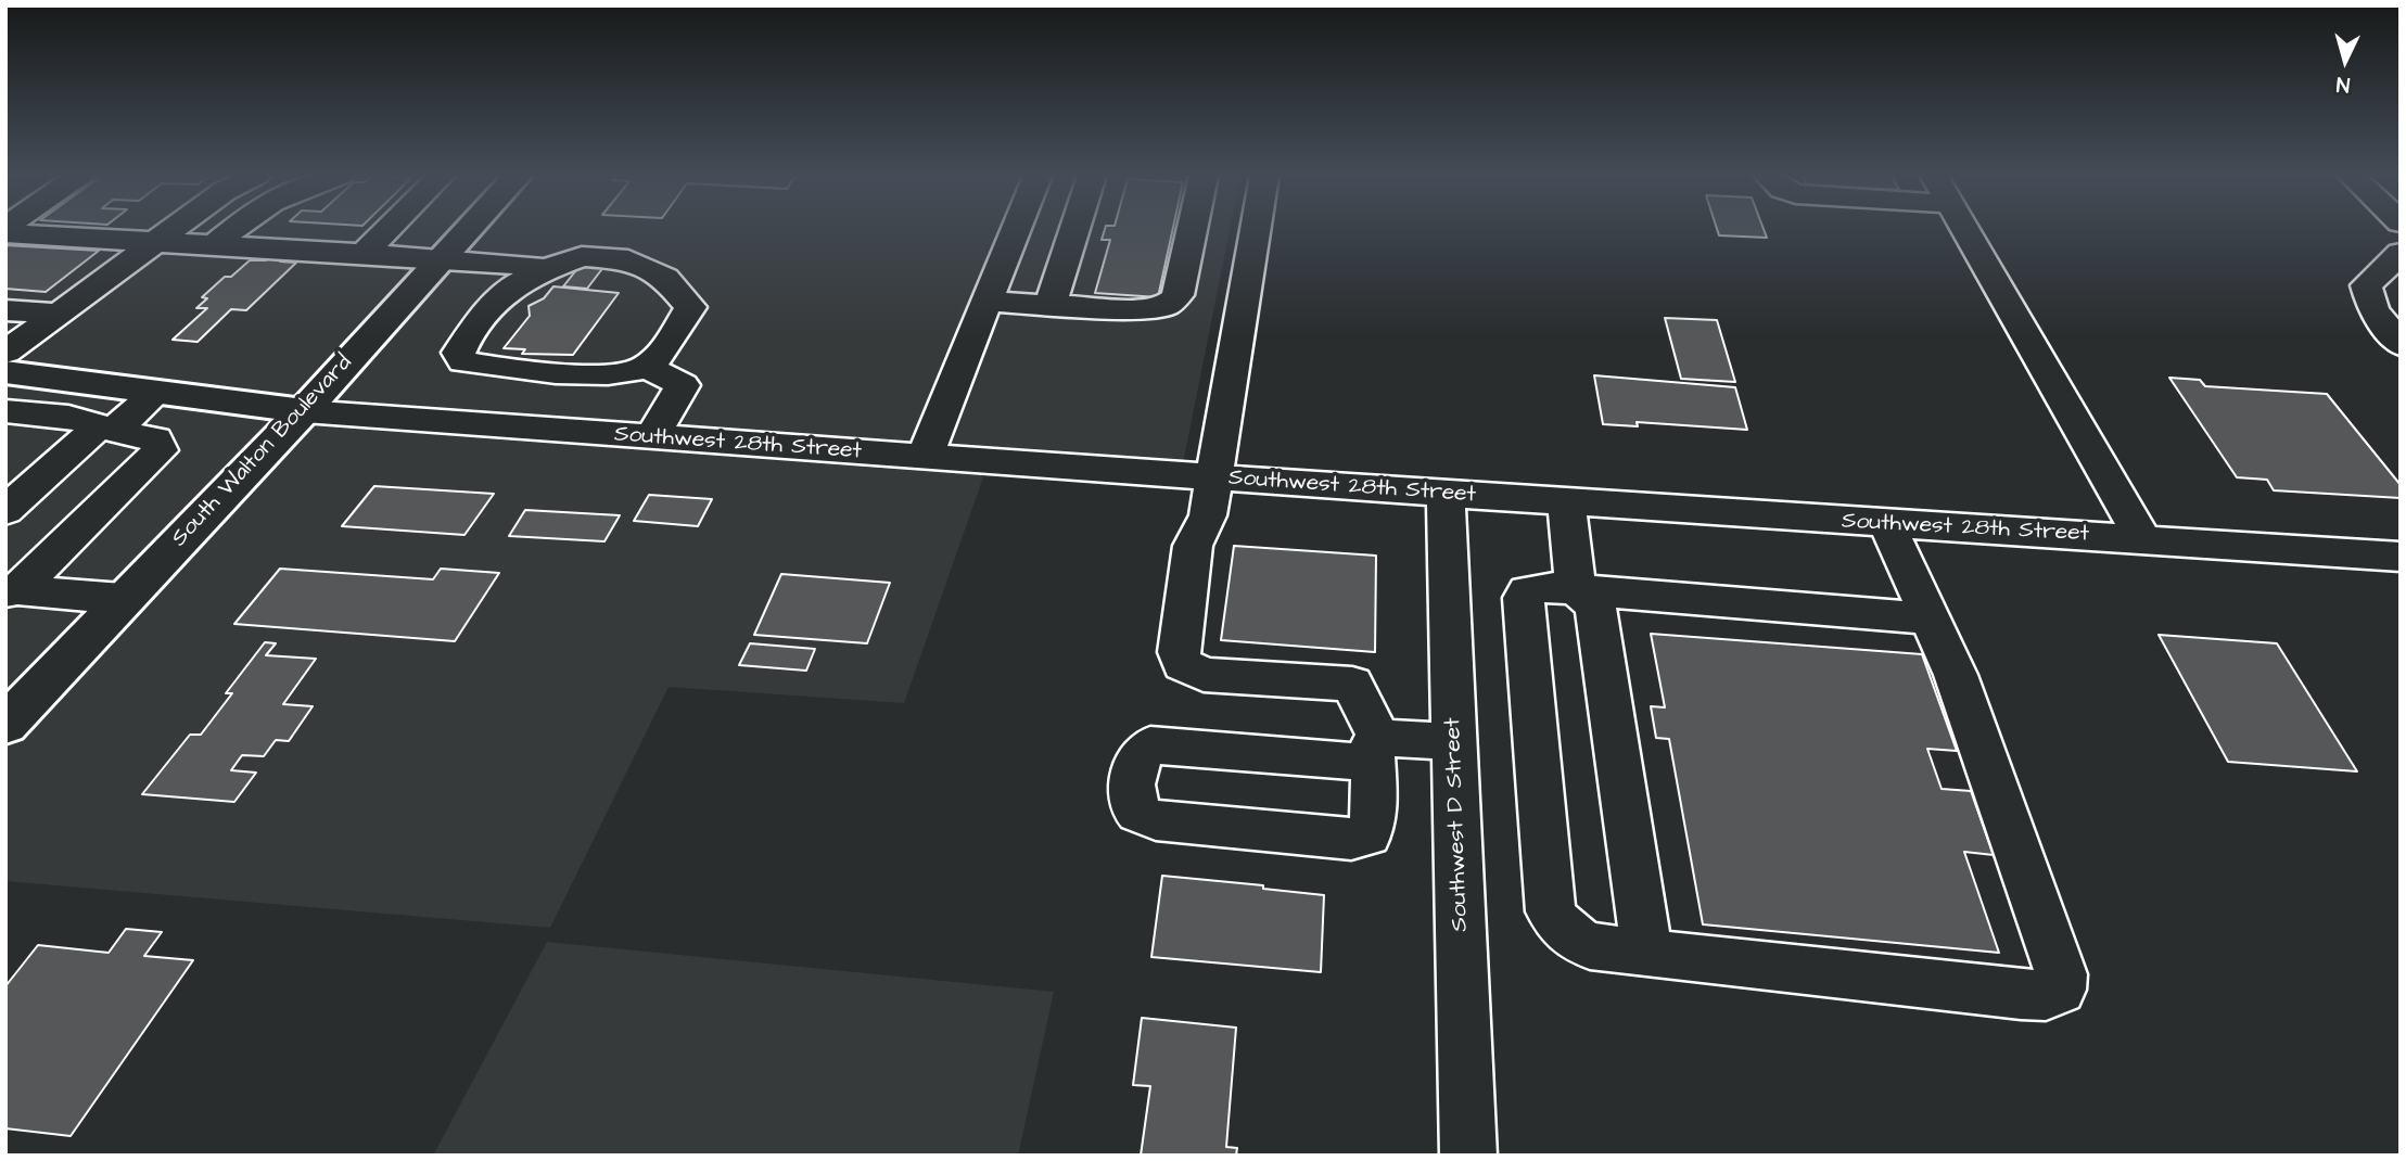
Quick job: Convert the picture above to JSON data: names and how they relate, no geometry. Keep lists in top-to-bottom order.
{
  "streets": {
    "main road": ["South Walton Boulevard"],
    "street": ["Southwest 28th Street", "Southwest D Street"]
  },
  "crossings": [
    ["Southwest 28th Street", "South Walton Boulevard"],
    ["Southwest 28th Street", "Southwest D Street"]
  ],
  "north": "bottom"
}
